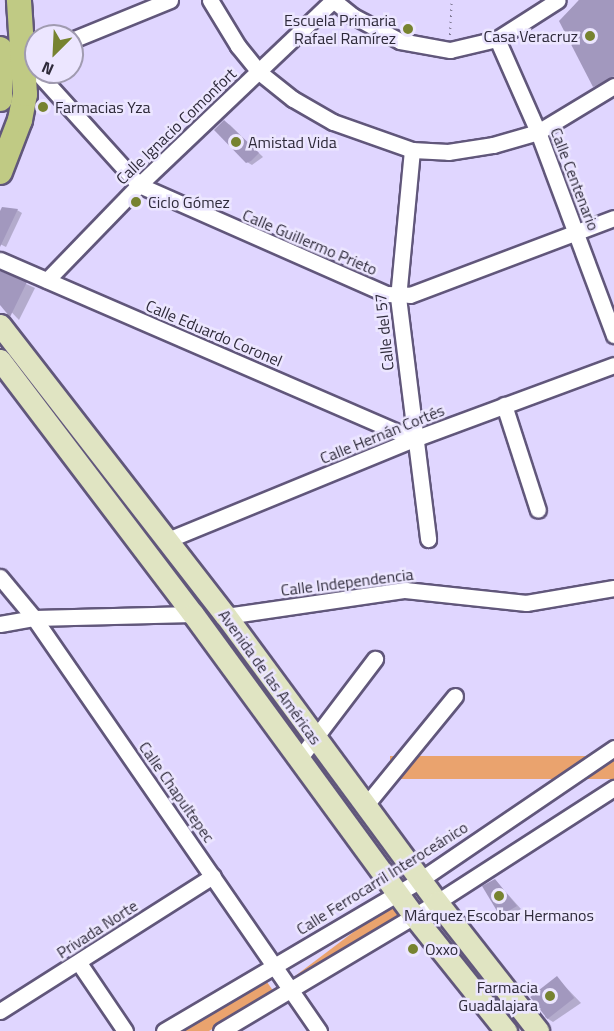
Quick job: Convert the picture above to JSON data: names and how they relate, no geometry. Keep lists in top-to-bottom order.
{
  "streets": {
    "main road": ["Avenida de las Américas"],
    "street": [
      "Calle Ignacio Comonfort",
      "Calle Centenario",
      "Calle Guillermo Prieto",
      "Calle del 57",
      "Calle Eduardo Coronel",
      "Calle Hernán Cortés",
      "Calle Independencia",
      "Calle Chapultepec",
      "Calle Ferrocarril Interoceánico",
      "Privada Norte"
    ]
  },
  "crossings": [
    ["Calle Ignacio Comonfort", "Calle Guillermo Prieto"],
    ["Calle Ignacio Comonfort", "Calle Eduardo Coronel"],
    ["Calle Guillermo Prieto", "Calle del 57"],
    ["Calle del 57", "Calle Eduardo Coronel"],
    ["Calle del 57", "Calle Hernán Cortés"],
    ["Calle Eduardo Coronel", "Calle Hernán Cortés"],
    ["Calle Hernán Cortés", "Avenida de las Américas"],
    ["Calle Independencia", "Avenida de las Américas"],
    ["Avenida de las Américas", "Calle Ferrocarril Interoceánico"],
    ["Calle Chapultepec", "Calle Ferrocarril Interoceánico"],
    ["Calle Chapultepec", "Privada Norte"]
  ],
  "places": [
    "Escuela Primaria Rafael Ramírez",
    "Casa Veracruz",
    "Farmacias Yza",
    "Amistad Vida",
    "Ciclo Gómez",
    "Márquez Escobar Hermanos",
    "Oxxo",
    "Farmacia Guadalajara"
  ],
  "north": "bottom left"
}
